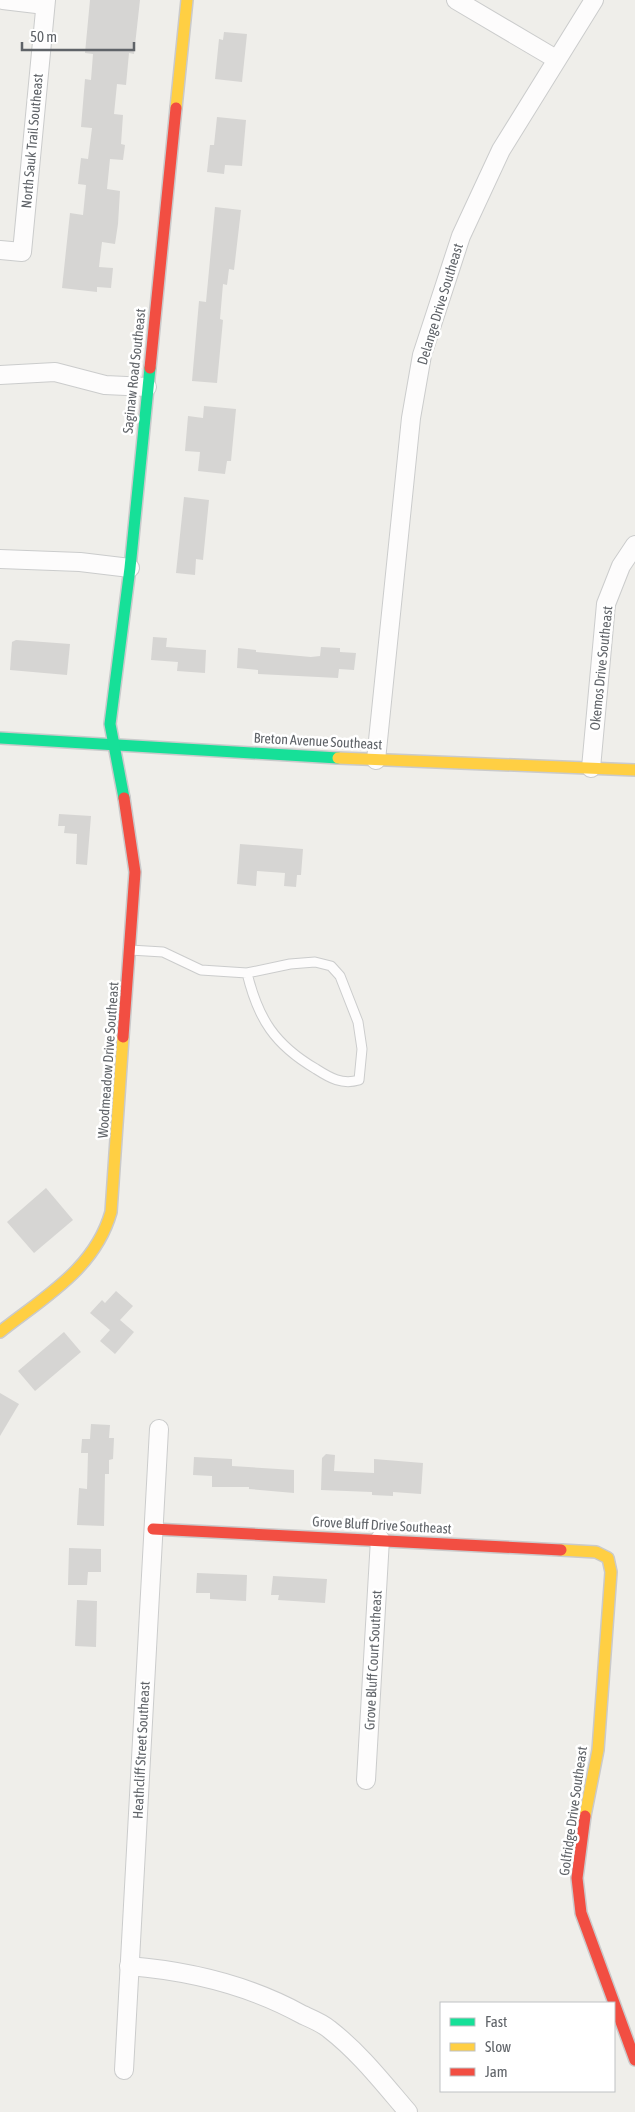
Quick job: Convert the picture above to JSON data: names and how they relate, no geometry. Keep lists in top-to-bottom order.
{
  "streets": {
    "street": [
      "North Sauk Trail Southeast",
      "Delange Drive Southeast",
      "Saginaw Road Southeast",
      "Okemos Drive Southeast",
      "Breton Avenue Southeast",
      "Woodmeadow Drive Southeast",
      "Grove Bluff Drive Southeast",
      "Grove Bluff Court Southeast",
      "Heathcliff Street Southeast",
      "Golfridge Drive Southeast"
    ]
  },
  "crossings": [
    ["Delange Drive Southeast", "Breton Avenue Southeast"],
    ["Saginaw Road Southeast", "Breton Avenue Southeast"],
    ["Saginaw Road Southeast", "Woodmeadow Drive Southeast"],
    ["Okemos Drive Southeast", "Breton Avenue Southeast"],
    ["Breton Avenue Southeast", "Woodmeadow Drive Southeast"],
    ["Grove Bluff Drive Southeast", "Grove Bluff Court Southeast"],
    ["Grove Bluff Drive Southeast", "Heathcliff Street Southeast"],
    ["Grove Bluff Drive Southeast", "Golfridge Drive Southeast"]
  ],
  "legend": ["Fast", "Slow", "Jam"],
  "scale_bar": "50 m"
}
